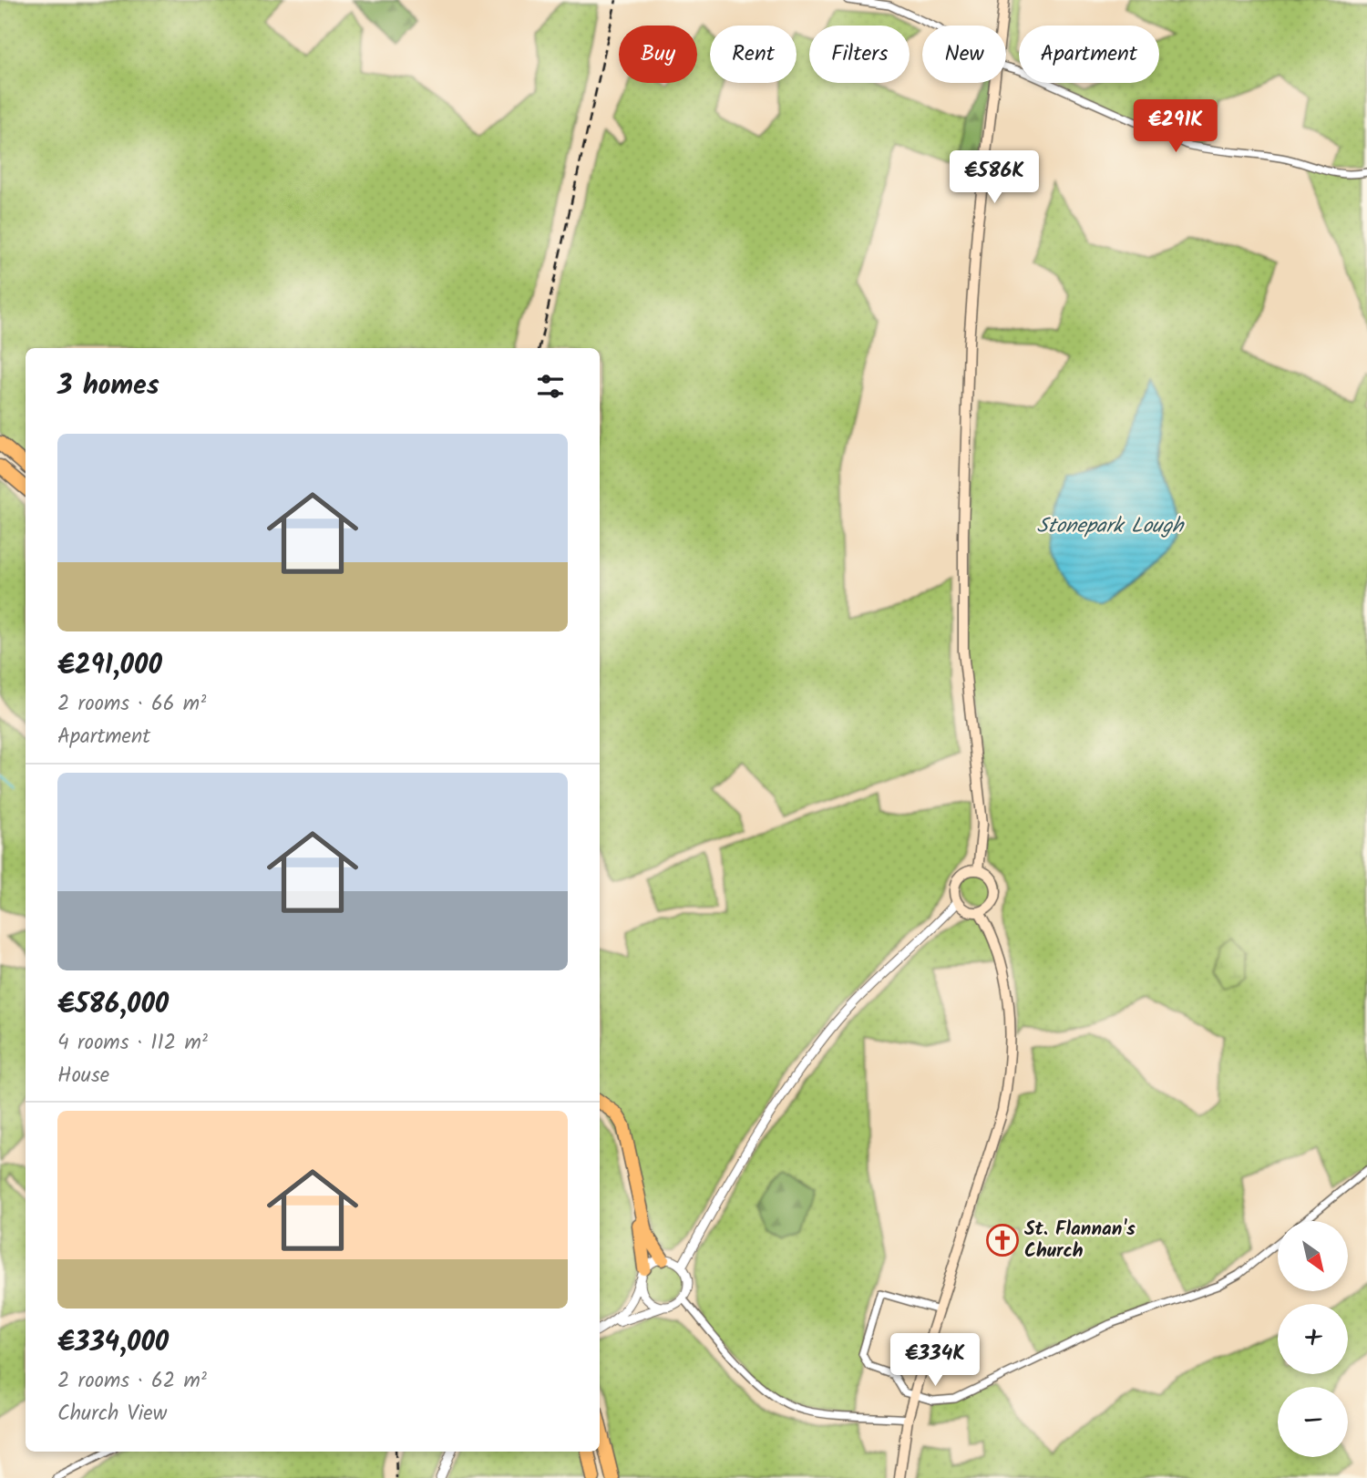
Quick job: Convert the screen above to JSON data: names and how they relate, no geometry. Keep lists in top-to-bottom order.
{
  "water": ["Stonepark Lough"],
  "places": {
    "church": ["St. Flannan's Church"]
  },
  "north": "bottom right",
  "page": {
    "chip": [
      "Buy",
      "Rent",
      "Filters",
      "New",
      "Apartment"
    ],
    "price": ["€291K", "€586K", "€334K"],
    "heading": "3 homes",
    "list": [
      {
        "name": "€291,000",
        "note": "2 rooms · 66 m² · Apartment"
      },
      {
        "name": "€586,000",
        "note": "4 rooms · 112 m² · House"
      },
      {
        "name": "€334,000",
        "note": "2 rooms · 62 m² · Church View"
      }
    ],
    "map_buttons": ["+", "−"]
  }
}
